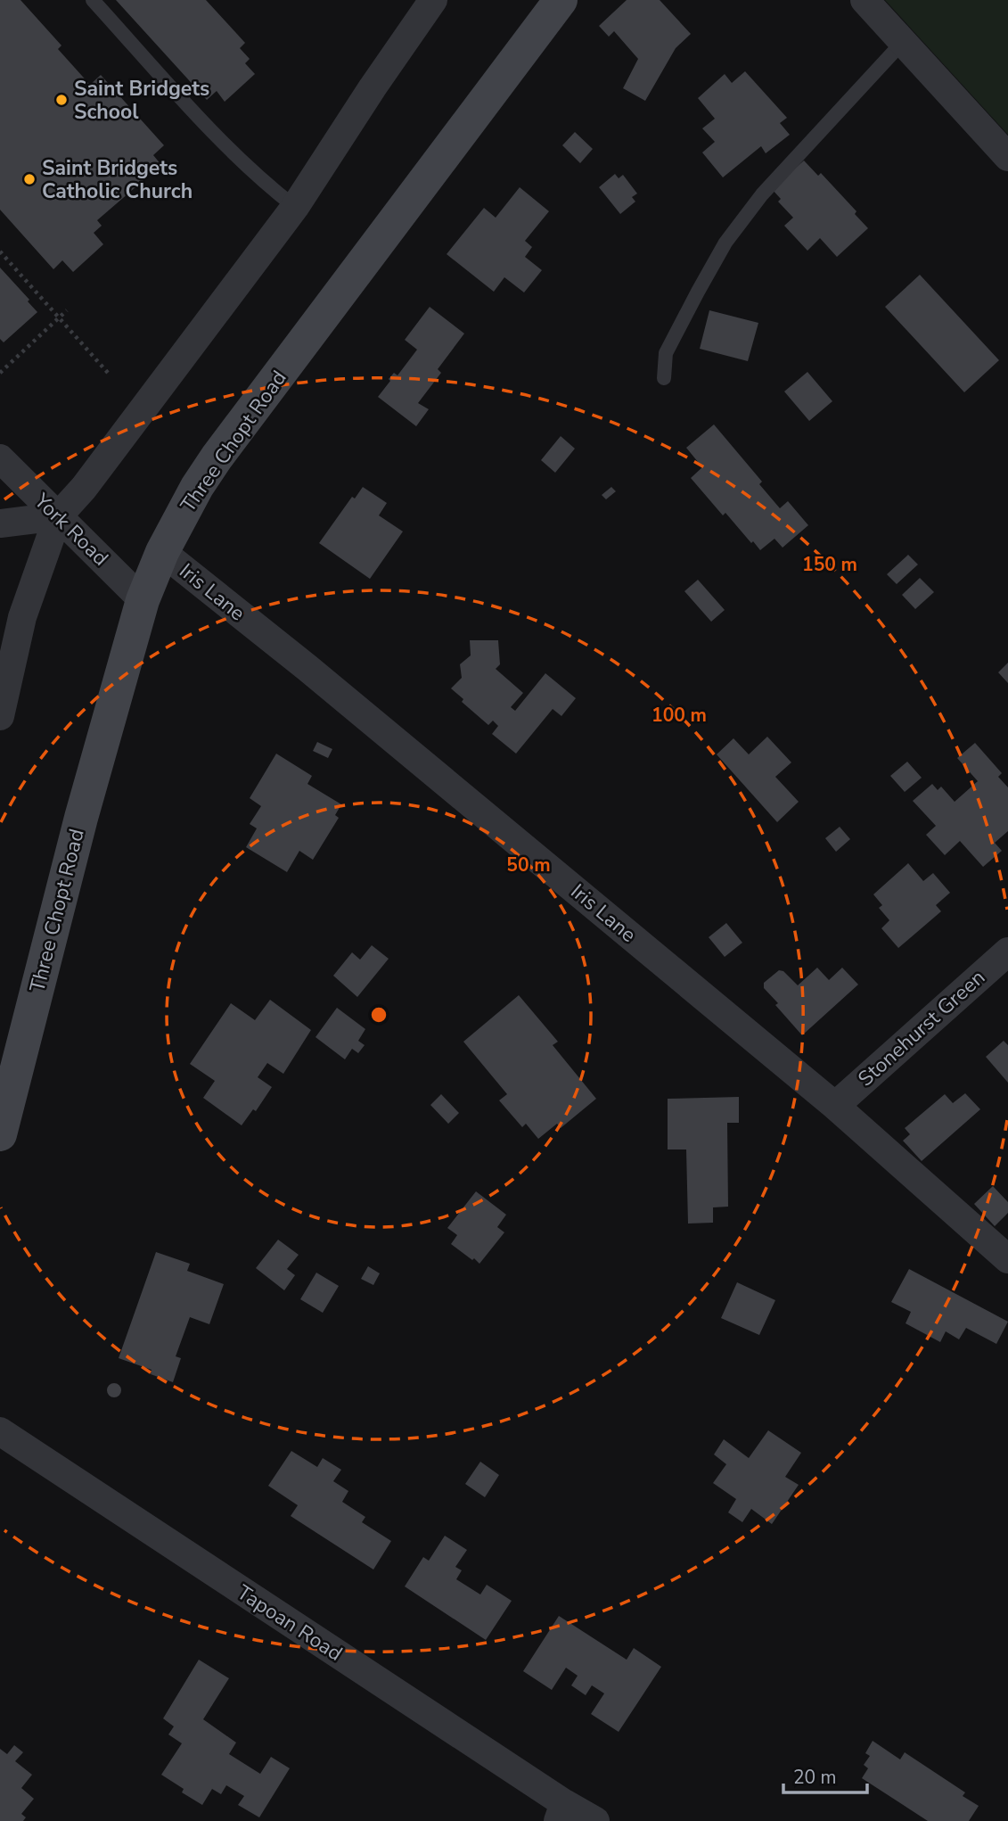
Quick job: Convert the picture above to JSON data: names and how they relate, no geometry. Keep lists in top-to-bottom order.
{
  "streets": {
    "main road": ["Three Chopt Road"],
    "street": [
      "York Road",
      "Iris Lane",
      "Stonehurst Green",
      "Tapoan Road"
    ]
  },
  "crossings": [
    ["Three Chopt Road", "York Road"],
    ["Three Chopt Road", "Iris Lane"],
    ["Iris Lane", "Stonehurst Green"]
  ],
  "places": ["Saint Bridgets School", "Saint Bridgets Catholic Church"],
  "scale_bar": "20 m",
  "rings": ["150 m", "100 m", "50 m"]
}
